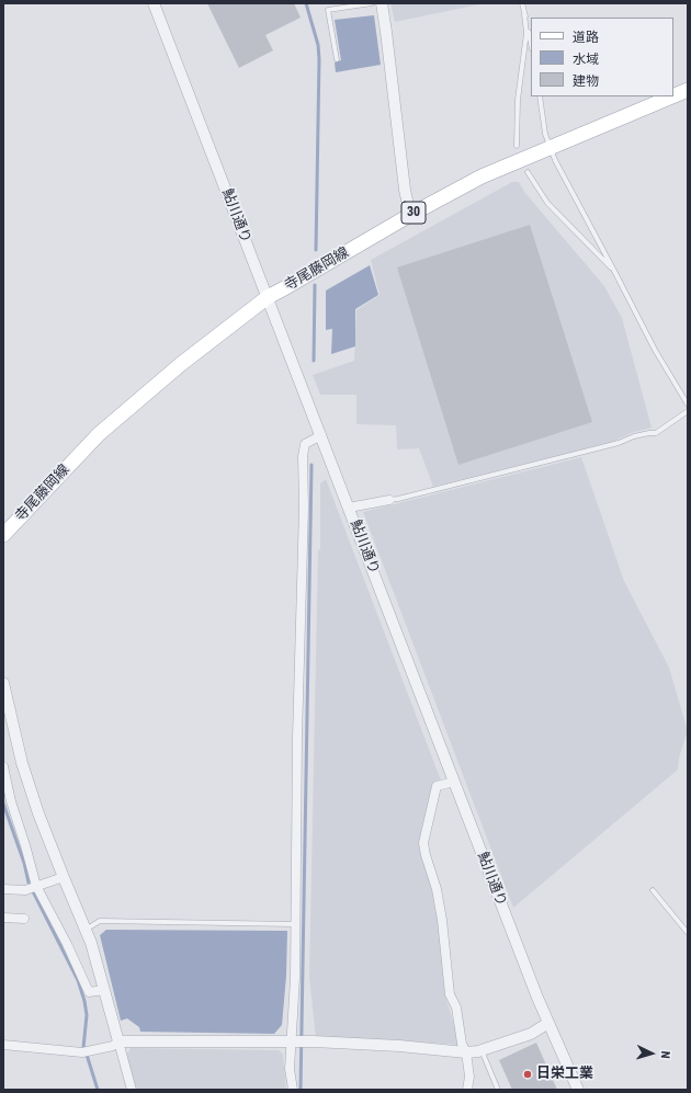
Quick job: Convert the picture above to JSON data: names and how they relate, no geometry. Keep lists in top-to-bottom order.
{
  "streets": {
    "main road": ["30", "寺尾藤岡線"],
    "street": ["鮎川通り"]
  },
  "crossings": [
    ["鮎川通り", "寺尾藤岡線"]
  ],
  "places": ["日栄工業"],
  "legend": ["道路", "水域", "建物"],
  "north": "right"
}
